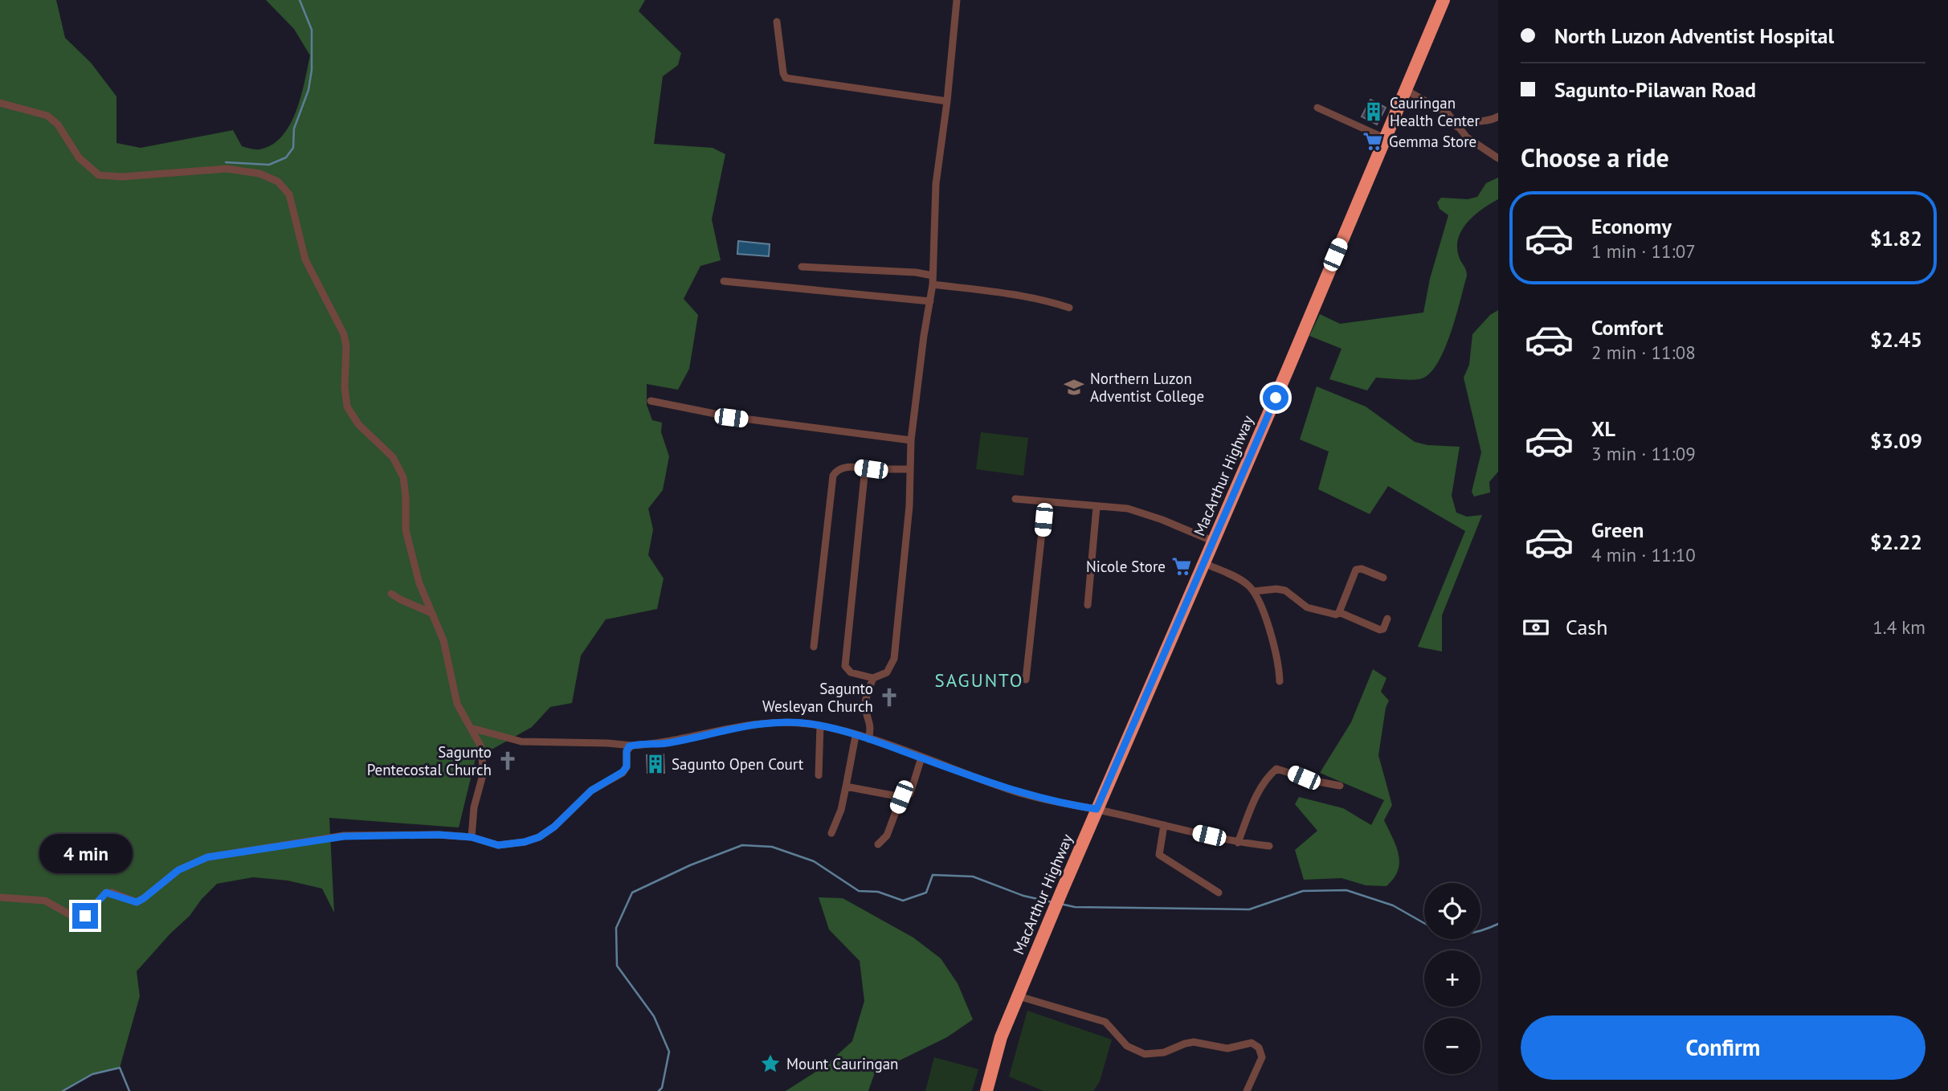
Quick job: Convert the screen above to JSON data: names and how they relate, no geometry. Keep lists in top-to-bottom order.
{
  "streets": {
    "highway": ["MacArthur Highway"]
  },
  "districts": ["SAGUNTO"],
  "places": {
    "building": ["Cauringan Health Center", "Sagunto Open Court"],
    "supermarket": ["Gemma Store", "Nicole Store"],
    "school or university": ["Northern Luzon Adventist College"],
    "church": ["Sagunto Wesleyan Church", "Sagunto Pentecostal Church"],
    "place": ["Mount Cauringan"]
  },
  "page": {
    "banner": ["North Luzon Adventist Hospital", "Sagunto-Pilawan Road"],
    "heading": "Choose a ride",
    "list": [
      {
        "name": "Economy",
        "note": "1 min · 11:07",
        "value": "$1.82"
      },
      {
        "name": "Comfort",
        "note": "2 min · 11:08",
        "value": "$2.45"
      },
      {
        "name": "XL",
        "note": "3 min · 11:09",
        "value": "$3.09"
      },
      {
        "name": "Green",
        "note": "4 min · 11:10",
        "value": "$2.22"
      }
    ],
    "pay": ["Cash", "1.4 km"],
    "bubble": "4 min",
    "map_buttons": ["+", "−"],
    "buttons": "Confirm"
  }
}
